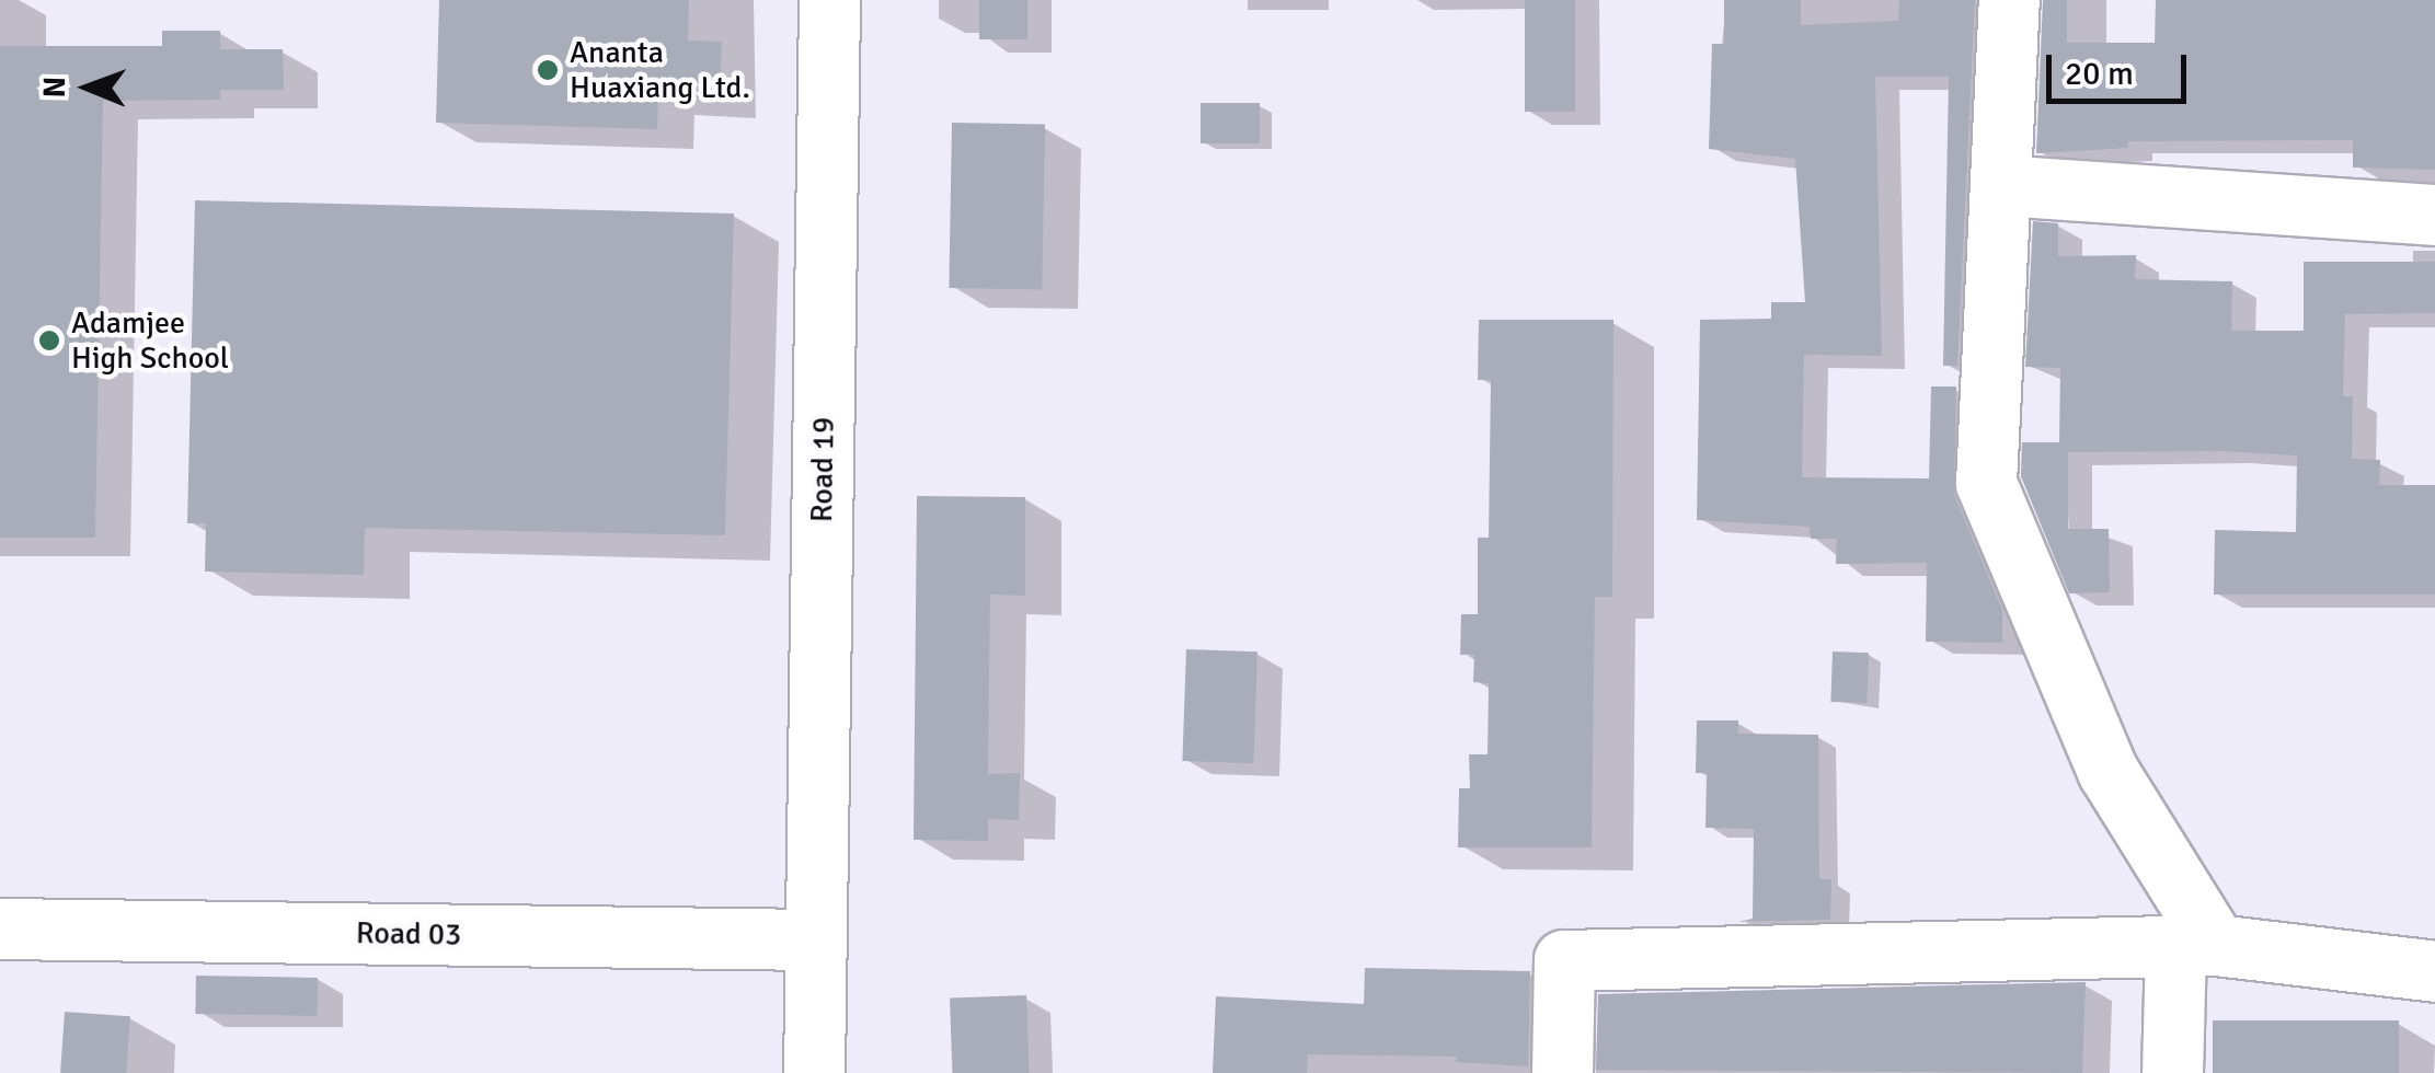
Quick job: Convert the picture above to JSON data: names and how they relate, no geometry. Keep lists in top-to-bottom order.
{
  "streets": {
    "street": ["Road 19", "Road 03"]
  },
  "crossings": [
    ["Road 19", "Road 03"]
  ],
  "places": ["Ananta Huaxiang Ltd.", "Adamjee High School"],
  "scale_bar": "20 m",
  "north": "left"
}
